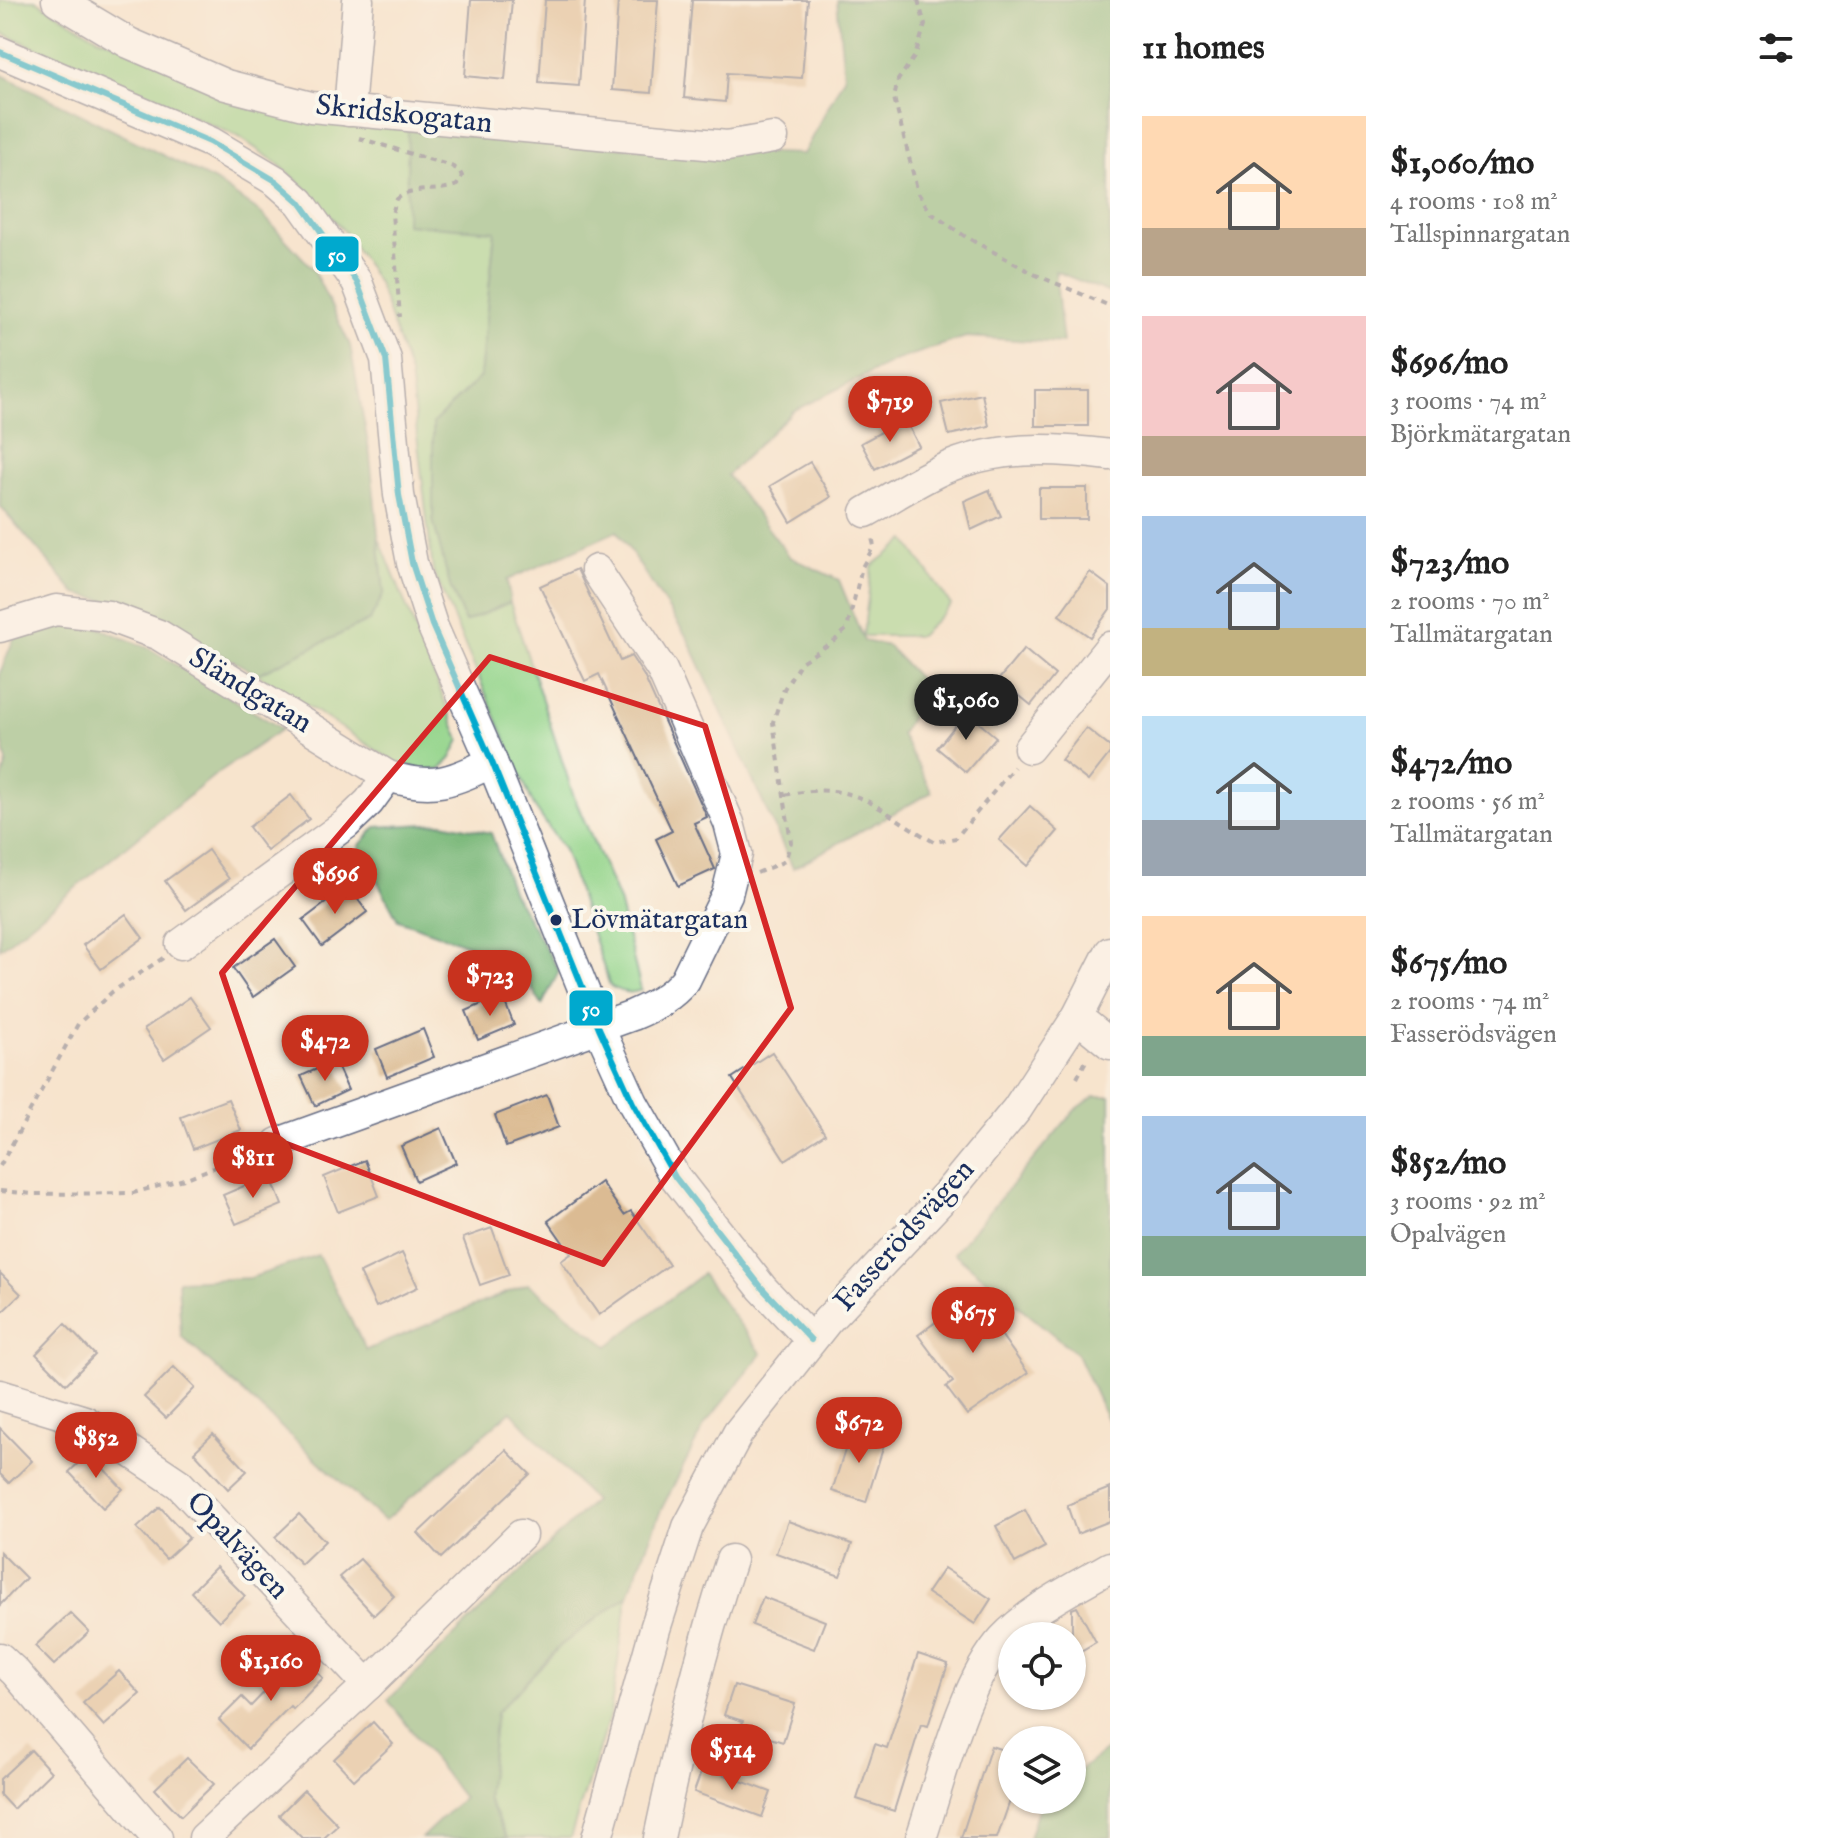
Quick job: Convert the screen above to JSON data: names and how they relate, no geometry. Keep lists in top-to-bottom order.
{
  "streets": {
    "street": [
      "Skridskogatan",
      "Sländgatan",
      "Fasserödsvägen",
      "Opalvägen"
    ]
  },
  "places": ["Lövmätargatan"],
  "lines": ["transit line 50"],
  "page": {
    "heading": "11 homes",
    "list": [
      {
        "name": "$1,060/mo",
        "note": "4 rooms · 108 m² · Tallspinnargatan"
      },
      {
        "name": "$696/mo",
        "note": "3 rooms · 74 m² · Björkmätargatan"
      },
      {
        "name": "$723/mo",
        "note": "2 rooms · 70 m² · Tallmätargatan"
      },
      {
        "name": "$472/mo",
        "note": "2 rooms · 56 m² · Tallmätargatan"
      },
      {
        "name": "$675/mo",
        "note": "2 rooms · 74 m² · Fasserödsvägen"
      },
      {
        "name": "$852/mo",
        "note": "3 rooms · 92 m² · Opalvägen"
      }
    ],
    "price": [
      "$719",
      "$1,060",
      "$696",
      "$723",
      "$472",
      "$811",
      "$675",
      "$672",
      "$852",
      "$1,160",
      "$514"
    ]
  }
}
